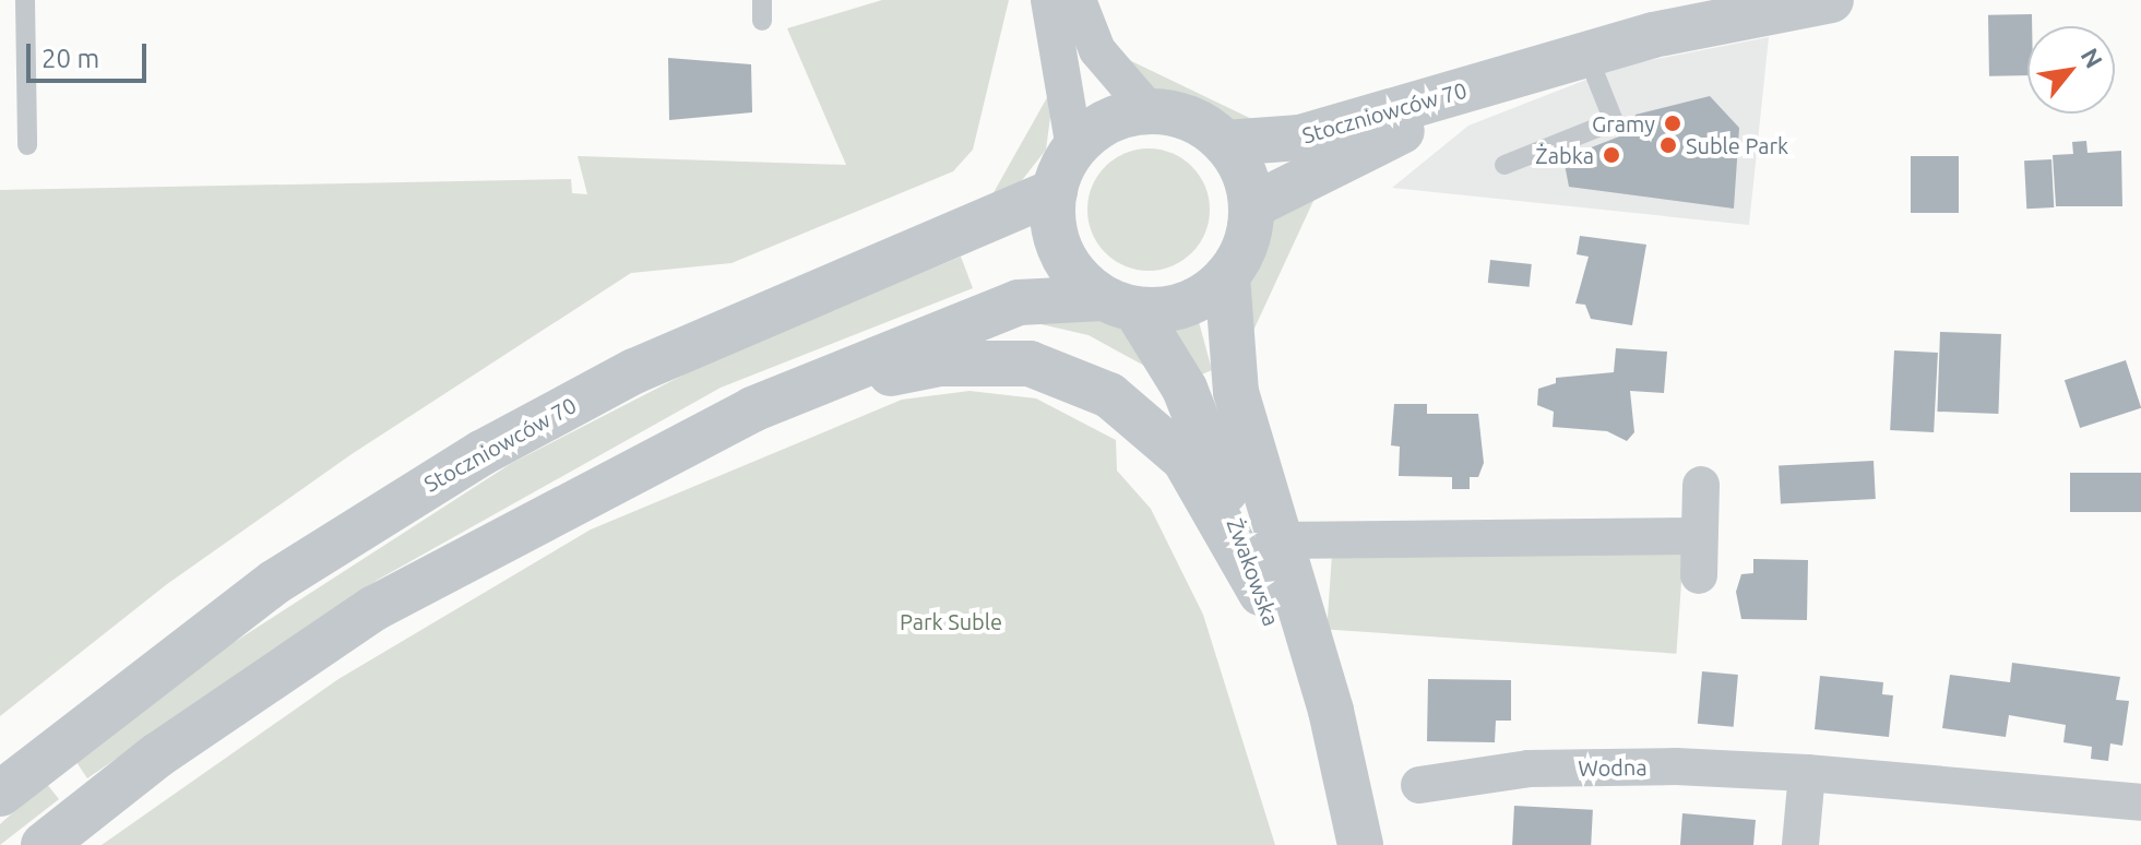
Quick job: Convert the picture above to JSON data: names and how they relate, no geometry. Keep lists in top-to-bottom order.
{
  "streets": {
    "street": ["Stoczniowców 70", "Żwakowska", "Wodna"]
  },
  "crossings": [
    ["Stoczniowców 70", "Żwakowska"]
  ],
  "parks": ["Park Suble"],
  "places": ["Gramy", "Suble Park", "Żabka"],
  "scale_bar": "20 m",
  "north": "top right"
}
